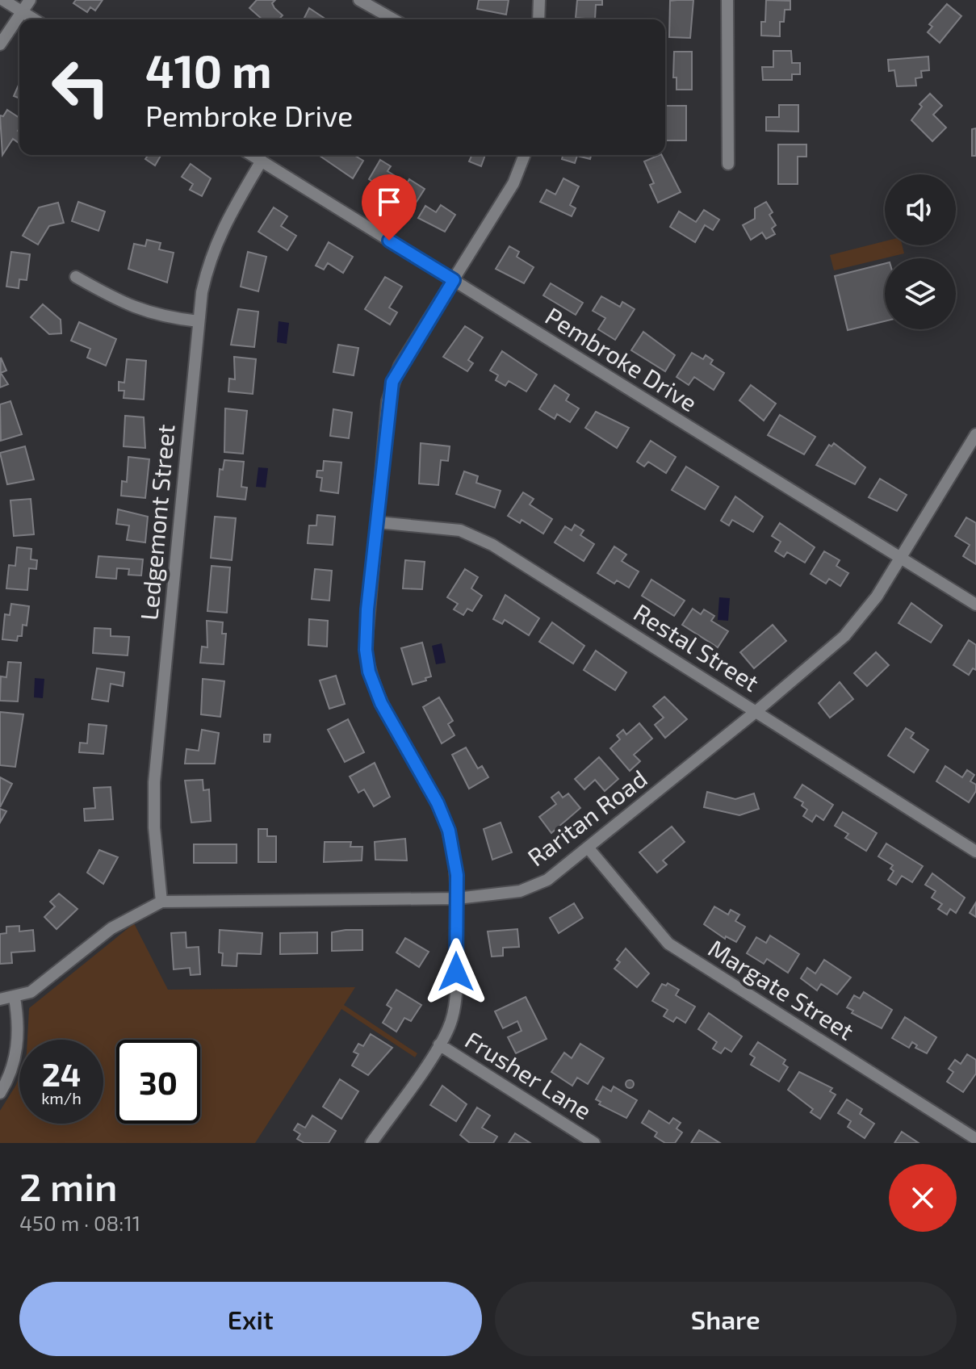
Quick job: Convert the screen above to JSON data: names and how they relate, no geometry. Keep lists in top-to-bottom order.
{
  "streets": {
    "street": [
      "Pembroke Drive",
      "Ledgemont Street",
      "Restal Street",
      "Raritan Road",
      "Margate Street",
      "Frusher Lane"
    ]
  },
  "crossings": [
    ["Pembroke Drive", "Ledgemont Street"],
    ["Pembroke Drive", "Raritan Road"],
    ["Ledgemont Street", "Raritan Road"],
    ["Restal Street", "Raritan Road"],
    ["Raritan Road", "Margate Street"]
  ],
  "page": {
    "turn": ["410 m", "Pembroke Drive"],
    "speed": "24 km/h",
    "limit": "30",
    "heading": ["2 min", "450 m · 08:11"],
    "buttons": ["Exit", "Share"]
  }
}
